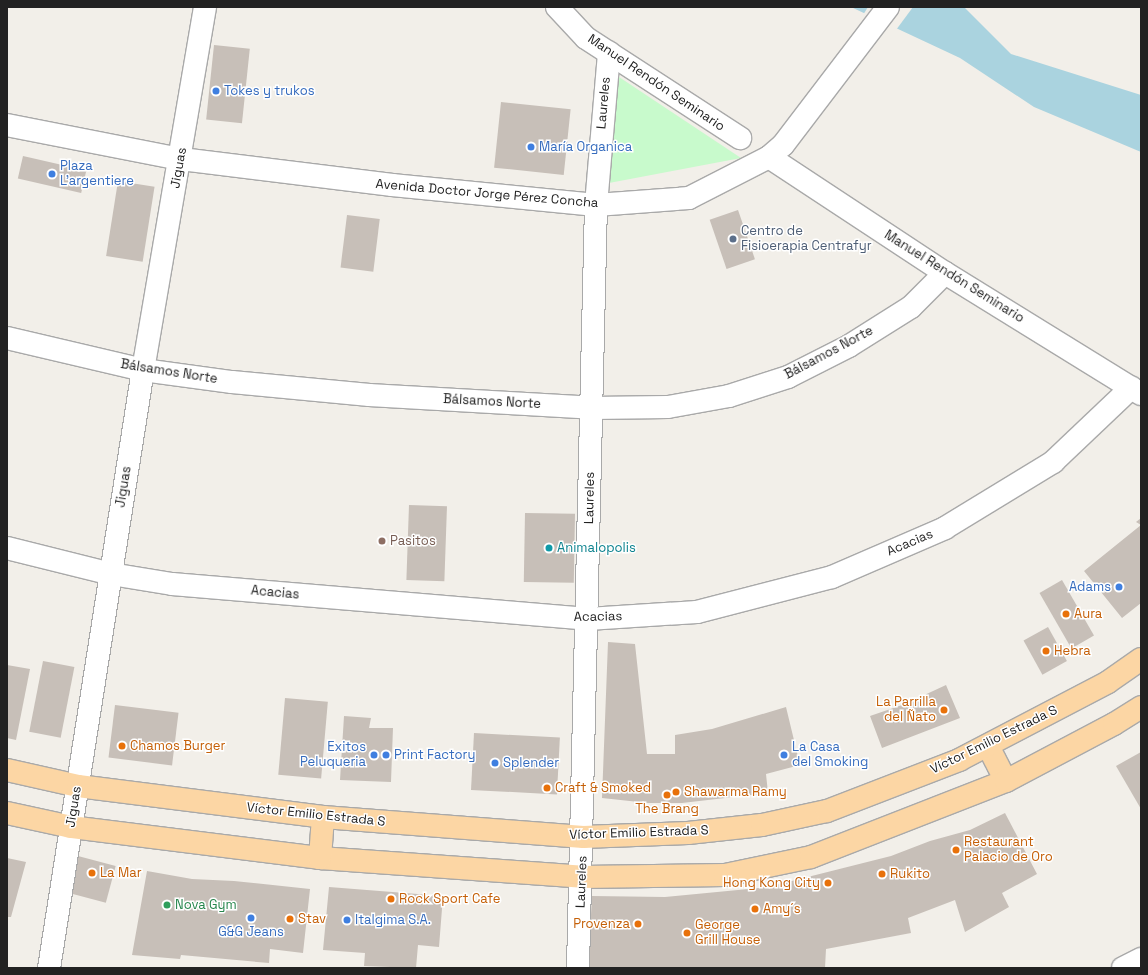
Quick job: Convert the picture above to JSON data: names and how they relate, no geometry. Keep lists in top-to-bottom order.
{
  "streets": {
    "main road": ["Víctor Emilio Estrada S"],
    "street": [
      "Manuel Rendón Seminario",
      "Laureles",
      "Jiguas",
      "Avenida Doctor Jorge Pérez Concha",
      "Bálsamos Norte",
      "Acacias"
    ]
  },
  "crossings": [
    ["Manuel Rendón Seminario", "Laureles"],
    ["Manuel Rendón Seminario", "Avenida Doctor Jorge Pérez Concha"],
    ["Manuel Rendón Seminario", "Bálsamos Norte"],
    ["Manuel Rendón Seminario", "Acacias"],
    ["Laureles", "Avenida Doctor Jorge Pérez Concha"],
    ["Laureles", "Bálsamos Norte"],
    ["Laureles", "Acacias"],
    ["Laureles", "Víctor Emilio Estrada S"],
    ["Jiguas", "Avenida Doctor Jorge Pérez Concha"],
    ["Jiguas", "Bálsamos Norte"],
    ["Jiguas", "Acacias"],
    ["Jiguas", "Víctor Emilio Estrada S"]
  ],
  "places": [
    "Tokes y trukos",
    "María Organica",
    "Plaza L'argentiere",
    "Centro de Fisioerapia Centrafyr",
    "Pasitos",
    "Animalopolis",
    "Adams",
    "Aura",
    "Hebra",
    "La Parrilla del Ñato",
    "Chamos Burger",
    "Exitos Peluqueria",
    "Print Factory",
    "La Casa del Smoking",
    "Splender",
    "Craft & Smoked",
    "Shawarma Ramy",
    "The Brang",
    "Restaurant Palacio de Oro",
    "La Mar",
    "Rukito",
    "Hong Kong City",
    "Rock Sport Cafe",
    "Nova Gym",
    "Amy´s",
    "G&G Jeans",
    "Stav",
    "Italgima S.A.",
    "Provenza",
    "George Grill House"
  ]
}
